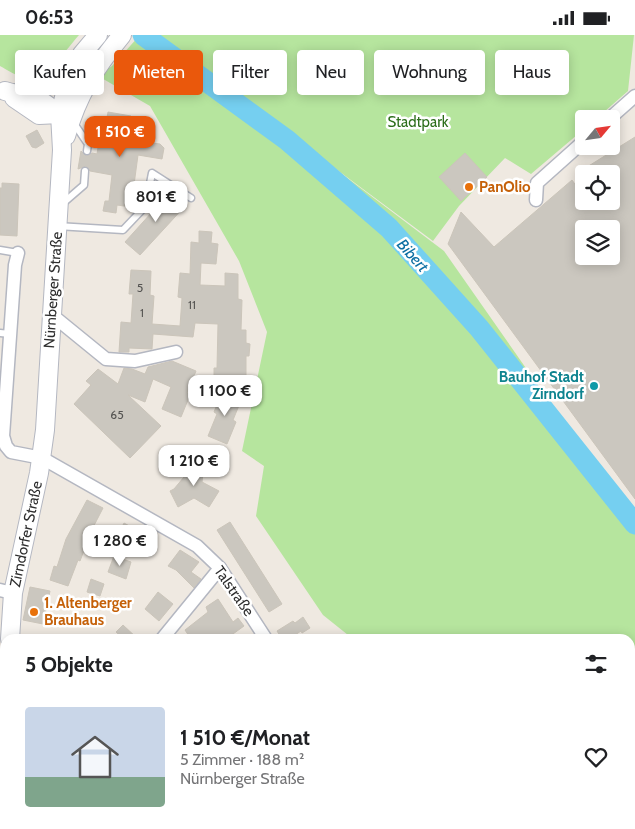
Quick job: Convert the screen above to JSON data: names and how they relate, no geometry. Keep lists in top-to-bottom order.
{
  "streets": {
    "main road": ["Nürnberger Straße", "Zirndorfer Straße"],
    "street": ["Talstraße"]
  },
  "crossings": [
    ["Nürnberger Straße", "Zirndorfer Straße"],
    ["Zirndorfer Straße", "Talstraße"]
  ],
  "water": ["Bibert"],
  "parks": ["Stadtpark"],
  "places": ["PanOlio", "Bauhof Stadt Zirndorf", "1. Altenberger Brauhaus"],
  "house_numbers": [
    "5",
    "11",
    "1",
    "65"
  ],
  "north": "top right",
  "page": {
    "status": "06:53",
    "chip": [
      "Kaufen",
      "Mieten",
      "Filter",
      "Neu",
      "Wohnung",
      "Haus"
    ],
    "price": [
      "1 510 €",
      "801 €",
      "1 100 €",
      "1 210 €",
      "1 280 €"
    ],
    "heading": "5 Objekte",
    "list": [
      {
        "name": "1 510 €/Monat",
        "note": "5 Zimmer · 188 m² · Nürnberger Straße"
      }
    ]
  }
}
